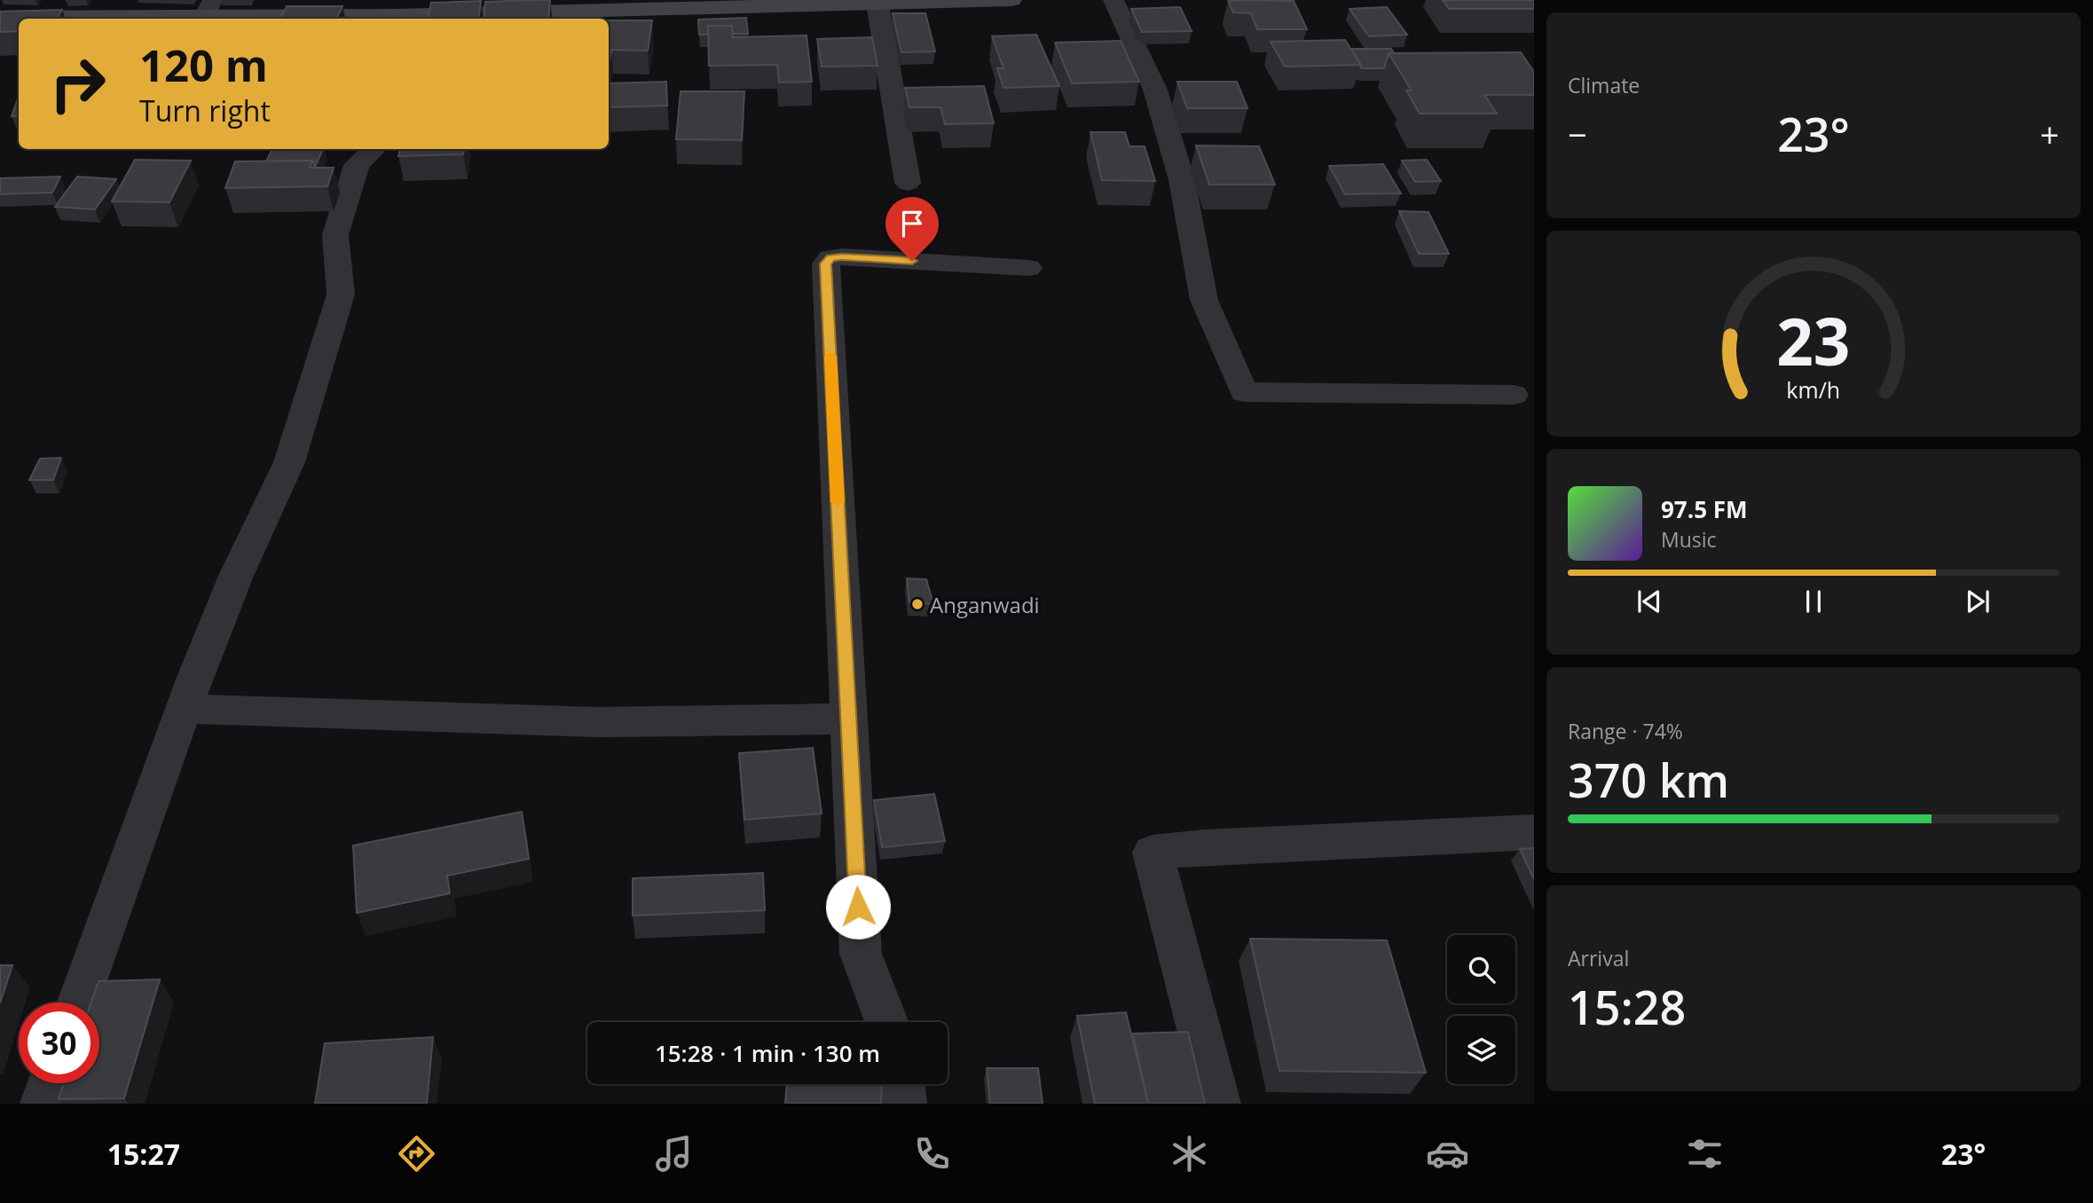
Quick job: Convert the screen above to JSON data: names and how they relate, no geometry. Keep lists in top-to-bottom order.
{
  "places": ["Anganwadi"],
  "page": {
    "tile": [
      "Climate",
      ["Range · 74%", "370 km"],
      ["Arrival", "15:28"]
    ],
    "turn": ["120 m", "Turn right"],
    "heat": ["−", "23°", "+"],
    "song": ["97.5 FM", "Music"],
    "limit": "30",
    "trip": "15:28 · 1 min · 130 m",
    "tabs": ["15:27", "23°"],
    "gauge": ["23", "km/h"]
  }
}
